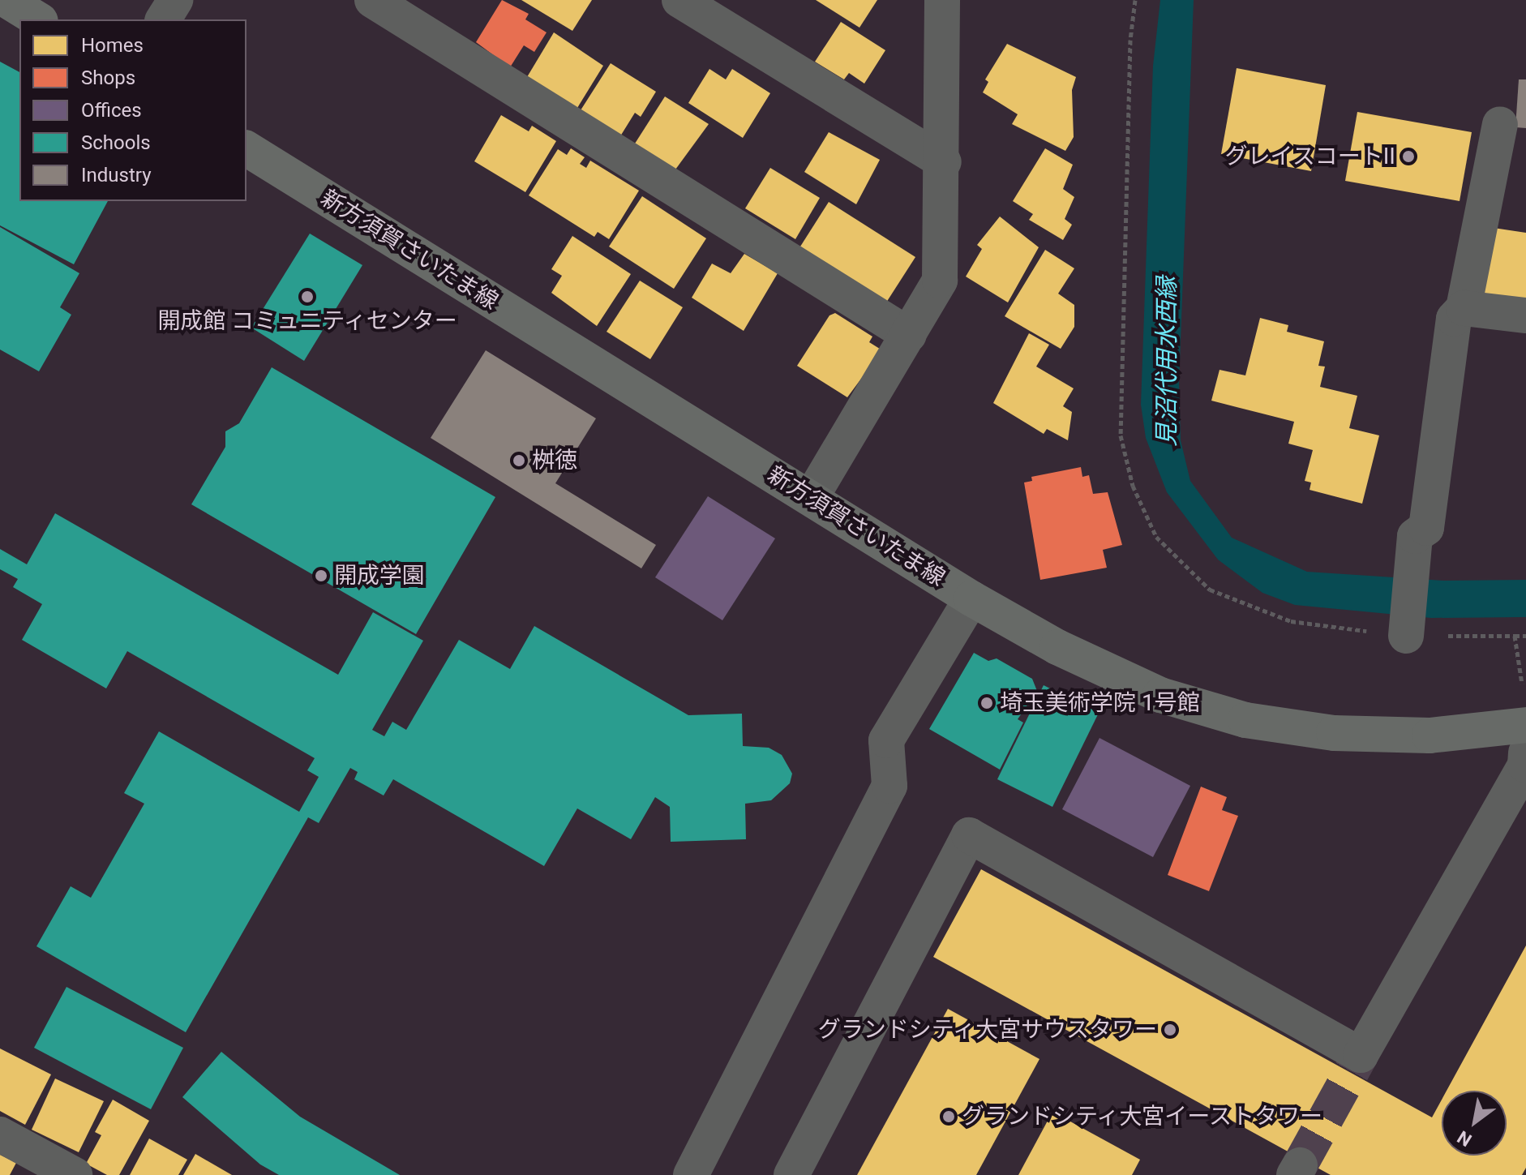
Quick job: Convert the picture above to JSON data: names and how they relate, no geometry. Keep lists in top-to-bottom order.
{
  "streets": {
    "main road": ["新方須賀さいたま線"]
  },
  "water": ["見沼代用水西縁"],
  "places": [
    "グレイスコートII",
    "開成館 コミュニティセンター",
    "桝徳",
    "開成学園",
    "埼玉美術学院 1号館",
    "グランドシティ大宮サウスタワー",
    "グランドシティ大宮イーストタワー"
  ],
  "legend": [
    "Homes",
    "Shops",
    "Offices",
    "Schools",
    "Industry"
  ],
  "north": "bottom left"
}
